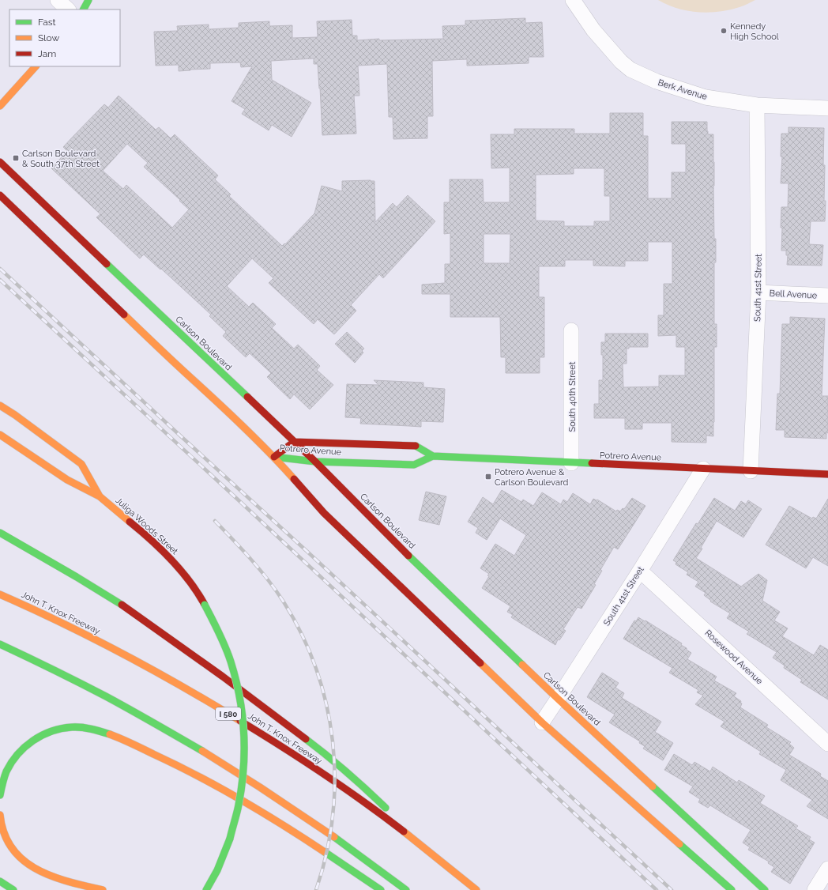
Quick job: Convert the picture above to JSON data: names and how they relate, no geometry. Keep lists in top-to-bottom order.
{
  "streets": {
    "main road": [
      "Carlson Boulevard",
      "Potrero Avenue",
      "Juliga Woods Street",
      "John T. Knox Freeway",
      "I 580"
    ],
    "street": [
      "Berk Avenue",
      "South 41st Street",
      "Bell Avenue",
      "South 40th Street",
      "Rosewood Avenue"
    ]
  },
  "crossings": [
    ["Berk Avenue", "South 41st Street"],
    ["South 41st Street", "Bell Avenue"],
    ["South 41st Street", "Carlson Boulevard"],
    ["South 41st Street", "Potrero Avenue"],
    ["South 41st Street", "Rosewood Avenue"],
    ["Carlson Boulevard", "Potrero Avenue"],
    ["South 40th Street", "Potrero Avenue"]
  ],
  "places": {
    "other": ["Kennedy High School"],
    "transit": ["Carlson Boulevard & South 37th Street", "Potrero Avenue & Carlson Boulevard"]
  },
  "legend": ["Fast", "Slow", "Jam"]
}
